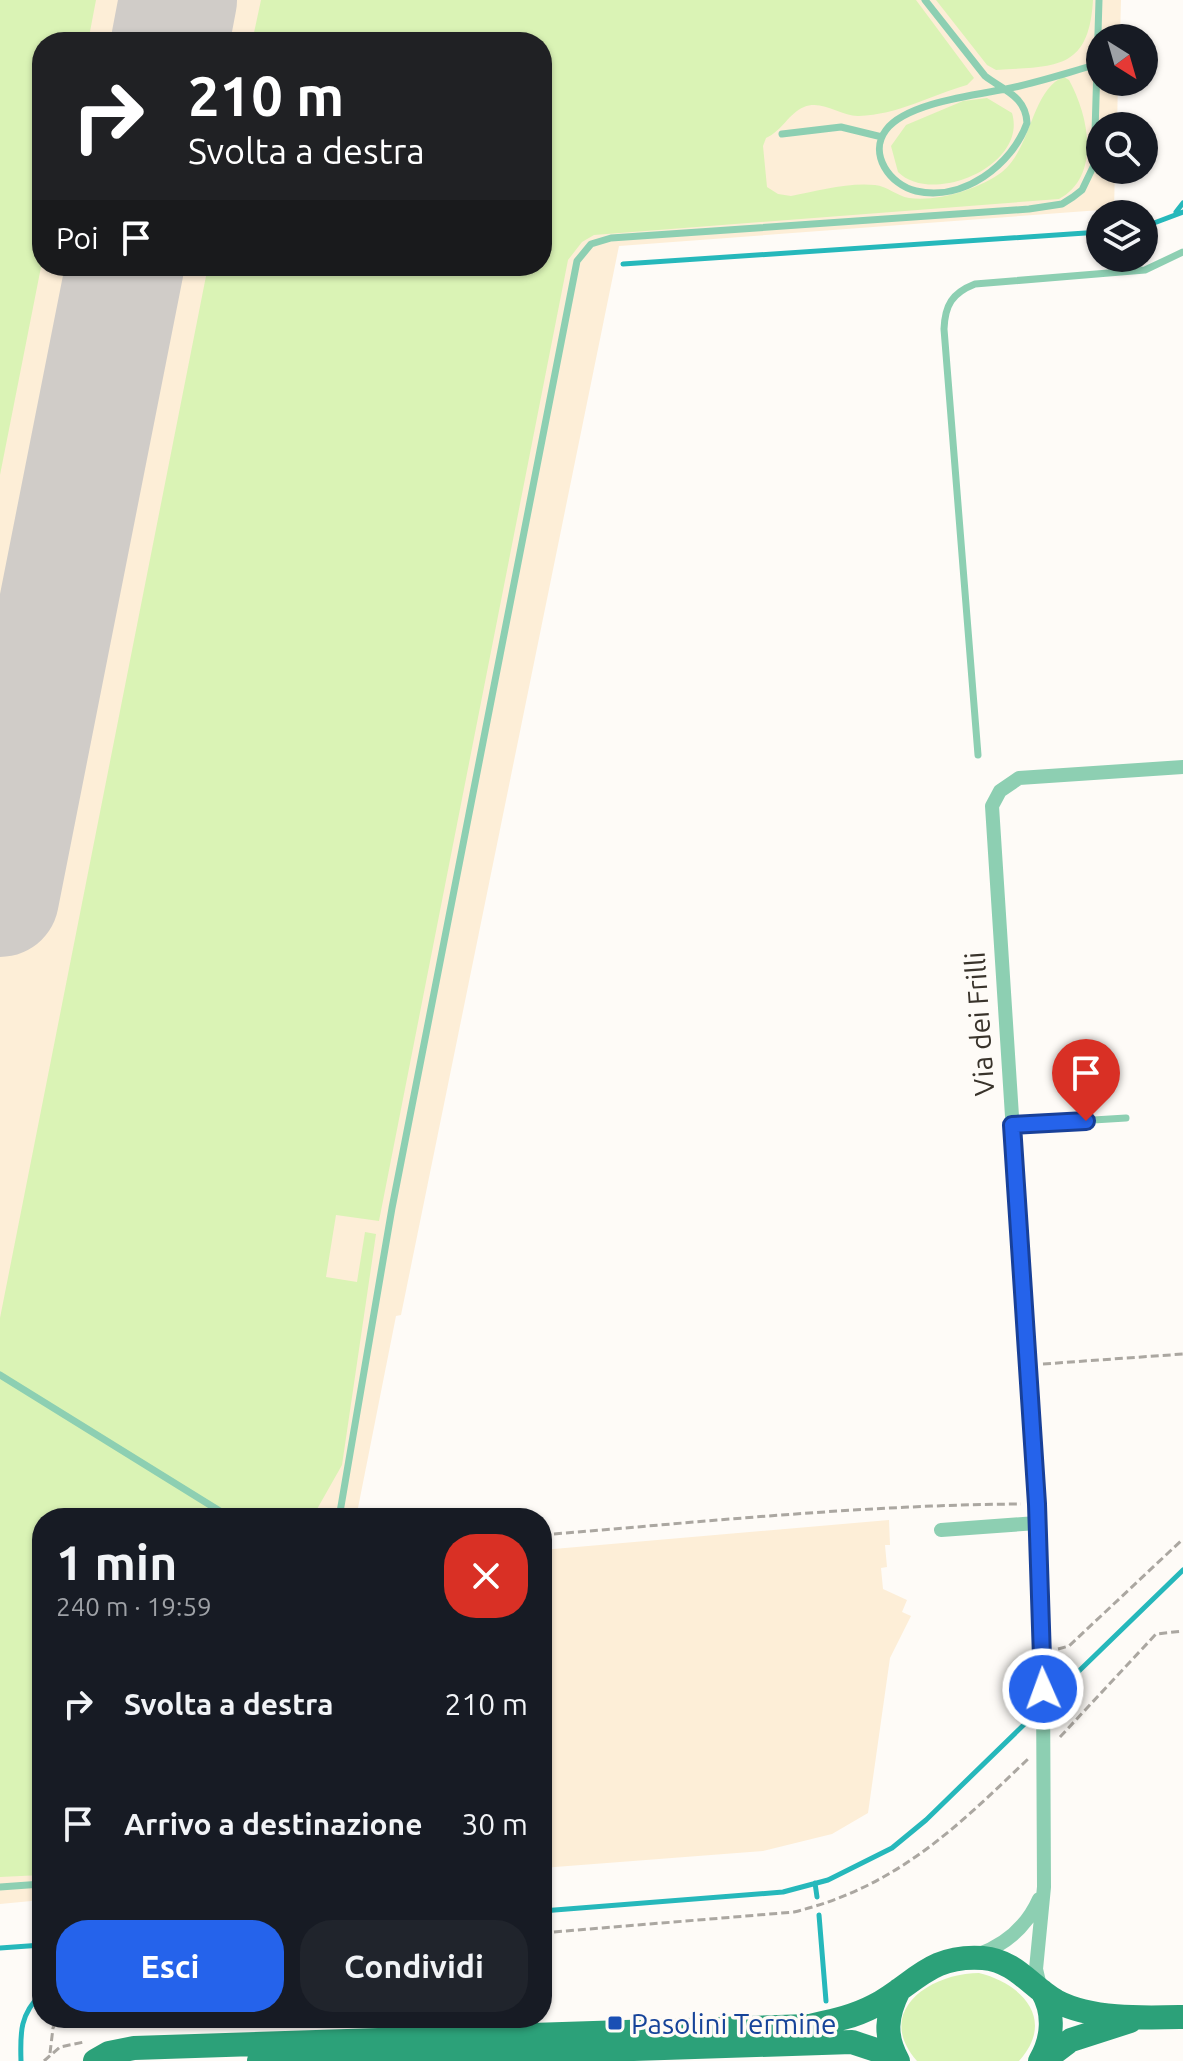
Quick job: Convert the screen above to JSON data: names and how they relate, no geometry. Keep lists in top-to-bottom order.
{
  "streets": {
    "street": ["Via dei Frilli"]
  },
  "places": {
    "transit": ["Pasolini Termine"]
  },
  "north": "bottom right",
  "page": {
    "turn": ["210 m", "Svolta a destra"],
    "then": "Poi",
    "heading": ["1 min", "240 m · 19:59"],
    "list": [
      {
        "name": "Svolta a destra",
        "value": "210 m"
      },
      {
        "name": "Arrivo a destinazione",
        "value": "30 m"
      }
    ],
    "buttons": ["Esci", "Condividi"]
  }
}
